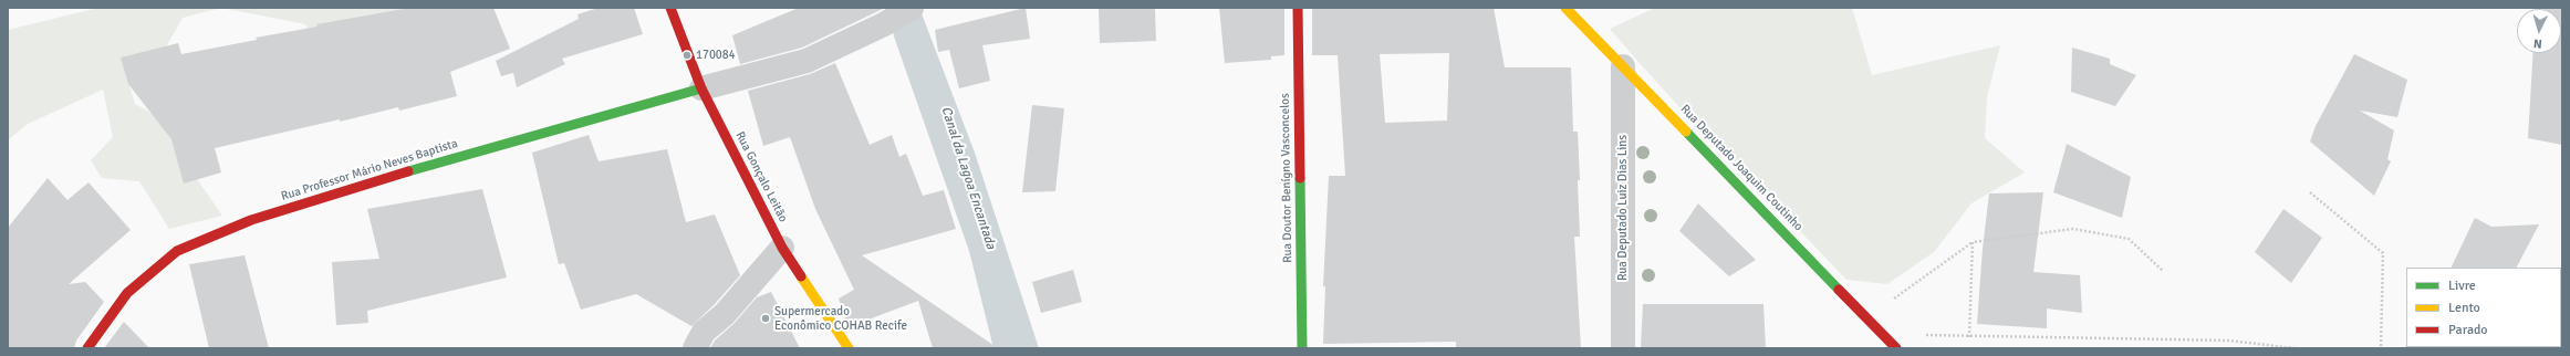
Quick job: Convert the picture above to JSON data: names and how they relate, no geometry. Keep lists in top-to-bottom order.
{
  "streets": {
    "street": [
      "Rua Deputado Joaquim Coutinho",
      "Rua Professor Mário Neves Baptista",
      "Rua Gonçalo Leitão",
      "Rua Doutor Benígno Vasconcelos",
      "Rua Deputado Luiz Dias Lins"
    ]
  },
  "crossings": [
    ["Rua Deputado Joaquim Coutinho", "Rua Deputado Luiz Dias Lins"],
    ["Rua Professor Mário Neves Baptista", "Rua Gonçalo Leitão"]
  ],
  "water": ["Canal da Lagoa Encantada"],
  "places": ["170084", "Supermercado Econômico COHAB Recife"],
  "legend": ["Livre", "Lento", "Parado"],
  "north": "bottom"
}
